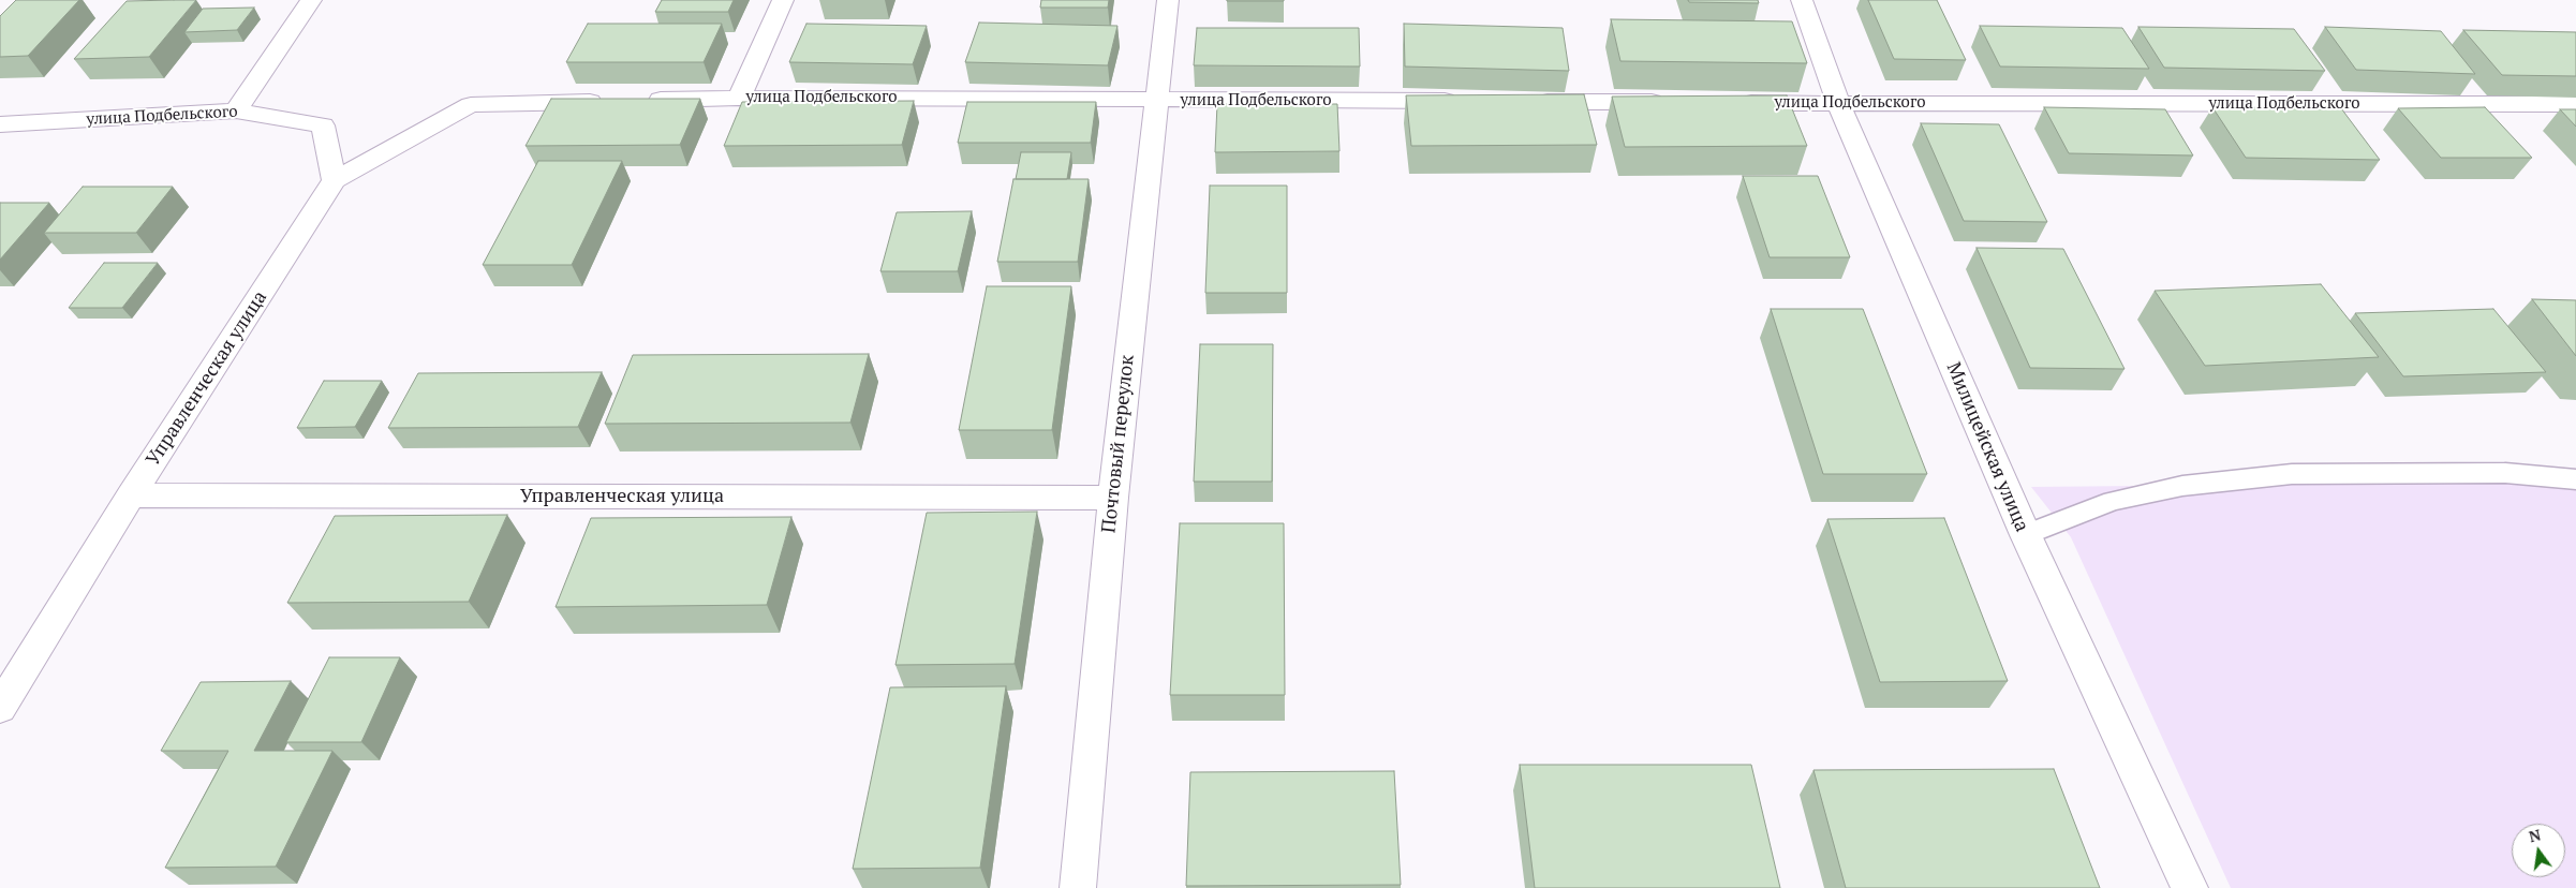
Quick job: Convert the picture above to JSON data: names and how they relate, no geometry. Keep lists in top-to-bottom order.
{
  "streets": {
    "street": [
      "улица Подбельского",
      "Управленческая улица",
      "Почтовый переулок",
      "Милицейская улица"
    ]
  },
  "crossings": [
    ["улица Подбельского", "Управленческая улица"],
    ["улица Подбельского", "Почтовый переулок"],
    ["улица Подбельского", "Милицейская улица"],
    ["Управленческая улица", "Почтовый переулок"]
  ],
  "north": "top"
}
